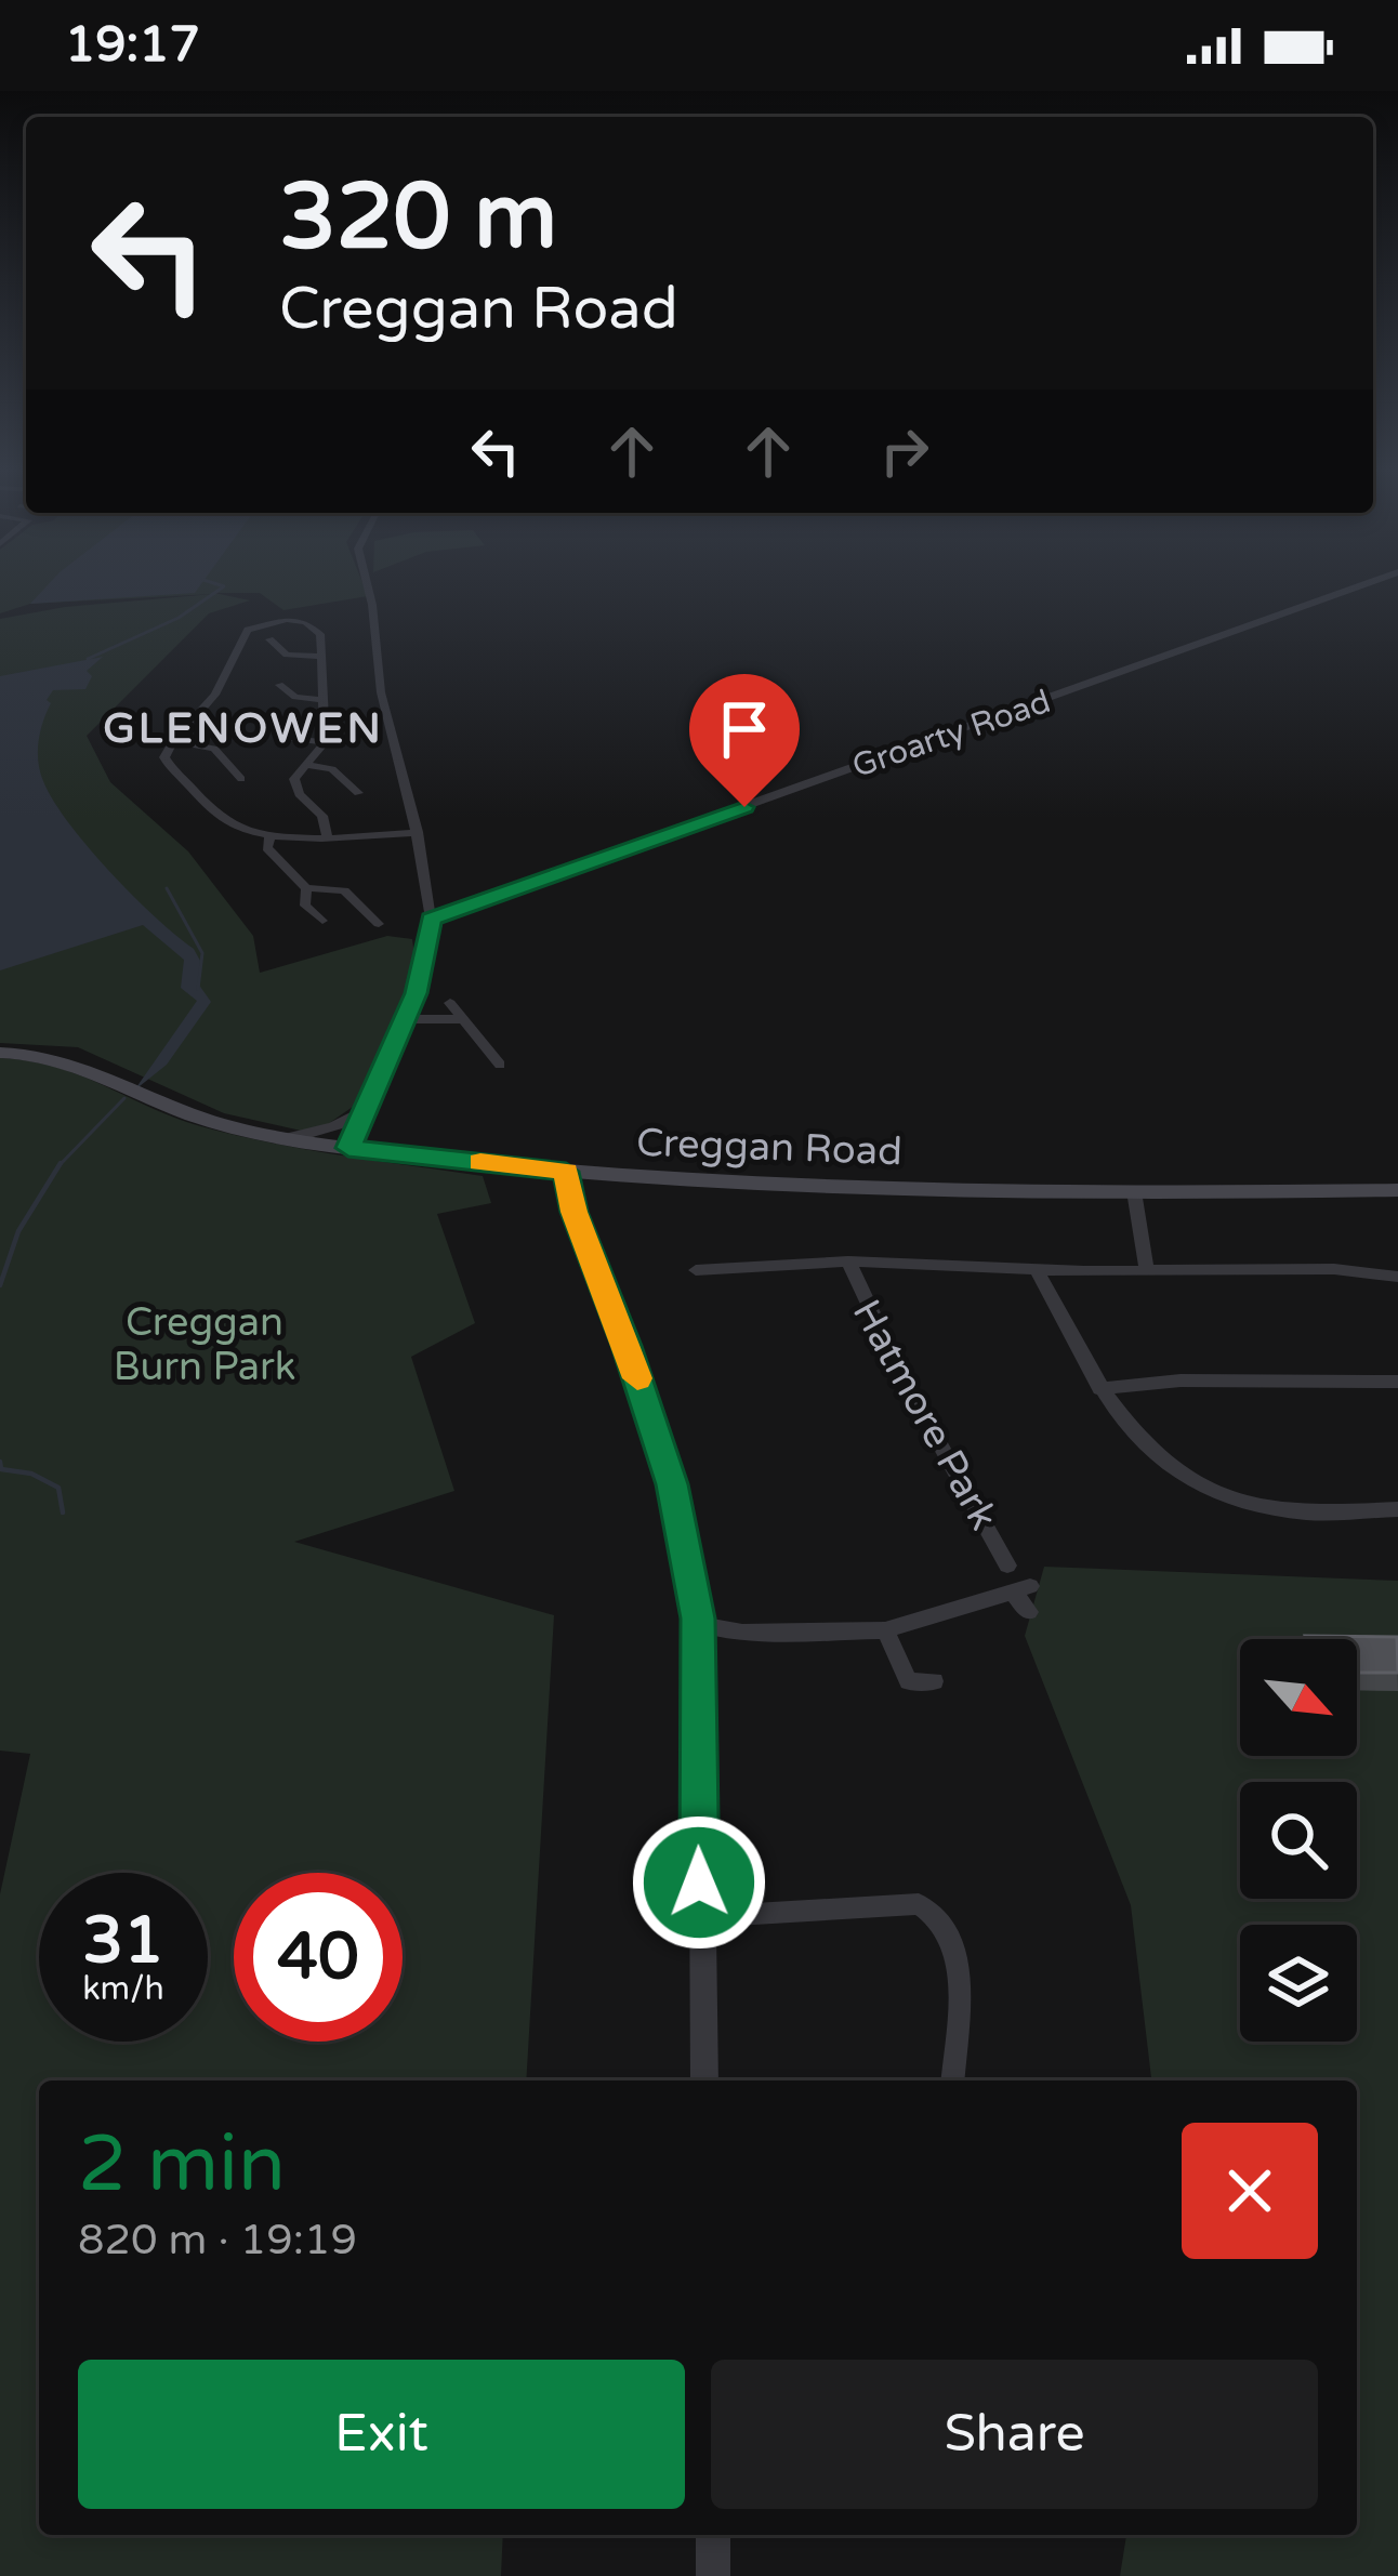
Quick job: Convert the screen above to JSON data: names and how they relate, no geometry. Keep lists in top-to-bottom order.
{
  "streets": {
    "main road": ["Creggan Road"],
    "street": ["Groarty Road", "Hatmore Park"]
  },
  "districts": ["GLENOWEN"],
  "parks": ["Creggan Burn Park"],
  "north": "bottom right",
  "page": {
    "status": "19:17",
    "turn": ["320 m", "Creggan Road"],
    "speed": "31 km/h",
    "limit": "40",
    "heading": ["2 min", "820 m · 19:19"],
    "buttons": ["Exit", "Share"]
  }
}
